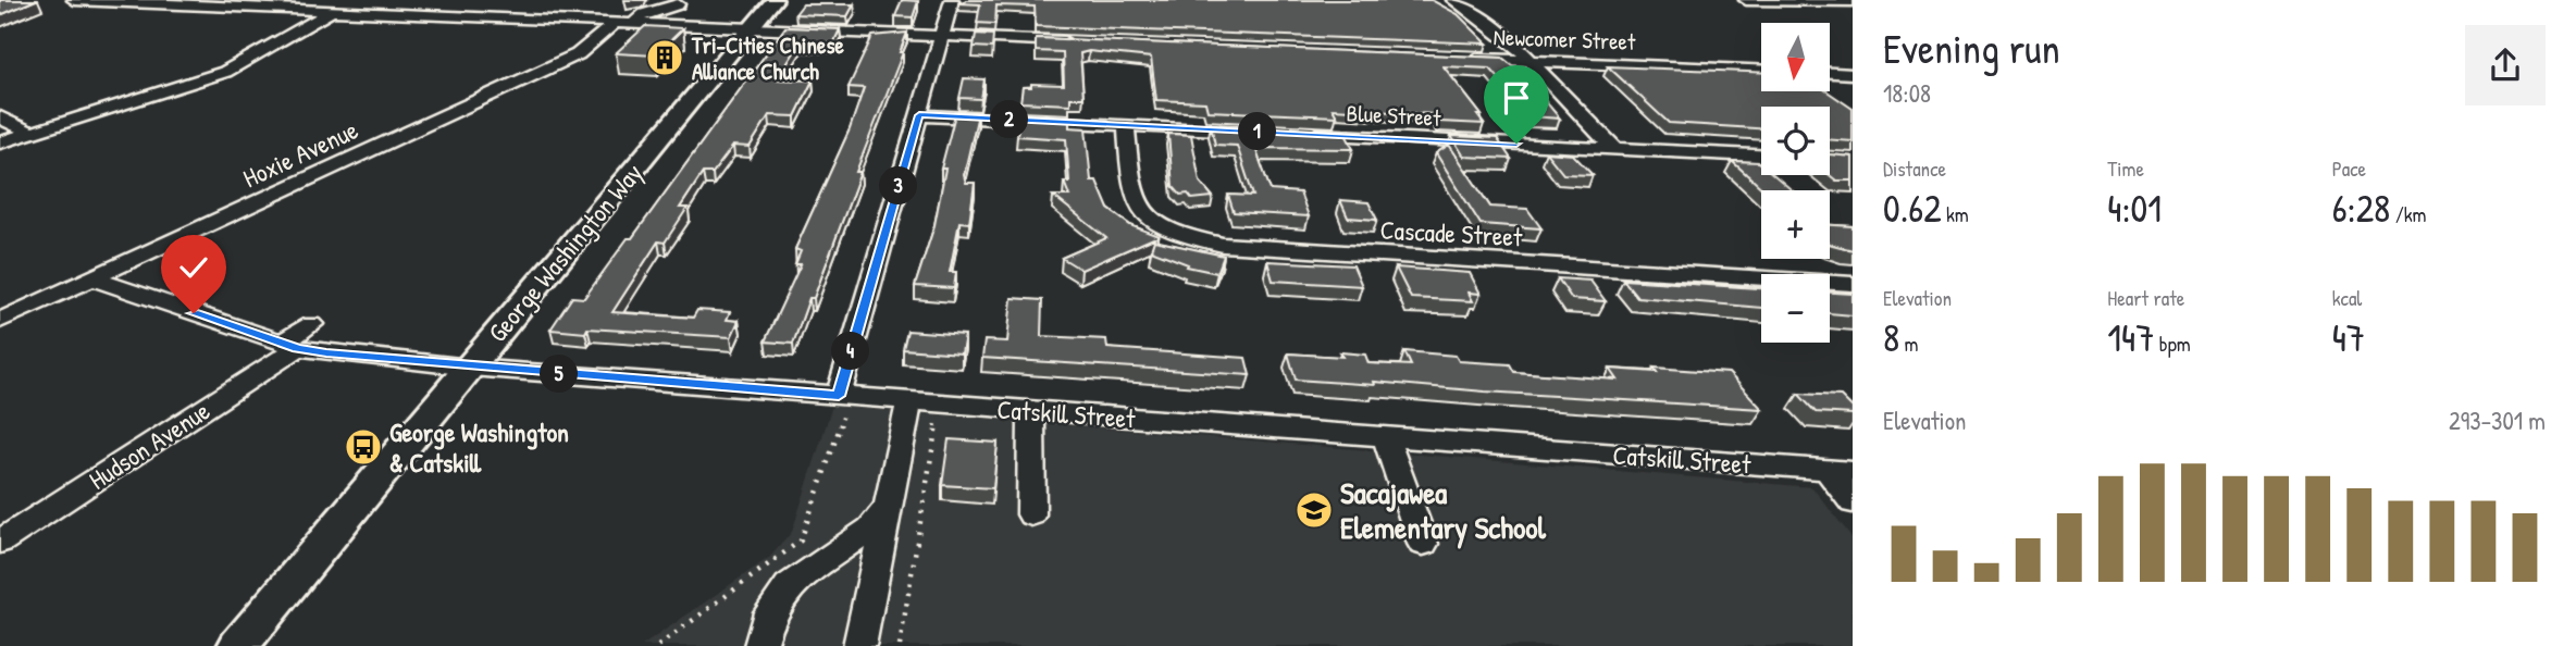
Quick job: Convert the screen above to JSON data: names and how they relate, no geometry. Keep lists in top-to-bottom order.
{
  "streets": {
    "main road": ["George Washington Way"],
    "street": [
      "Newcomer Street",
      "Blue Street",
      "Hoxie Avenue",
      "Cascade Street",
      "Catskill Street",
      "Hudson Avenue"
    ]
  },
  "crossings": [
    ["Hoxie Avenue", "Catskill Street"],
    ["George Washington Way", "Catskill Street"],
    ["Catskill Street", "Hudson Avenue"]
  ],
  "places": {
    "building": ["Tri-Cities Chinese Alliance Church"],
    "bus stop": ["George Washington & Catskill"],
    "school or university": ["Sacajawea Elementary School"]
  },
  "north": "bottom",
  "page": {
    "heading": ["Evening run", "18:08"],
    "map_buttons": ["+", "−"],
    "pins": [
      "2",
      "1",
      "3",
      "4",
      "5"
    ],
    "stats": [
      ["Distance", "0.62 km"],
      ["Time", "4:01"],
      ["Pace", "6:28 /km"],
      ["Elevation", "8 m"],
      ["Heart rate", "147 bpm"],
      ["kcal", "47"]
    ],
    "chart": ["Elevation", "293–301 m"]
  }
}
